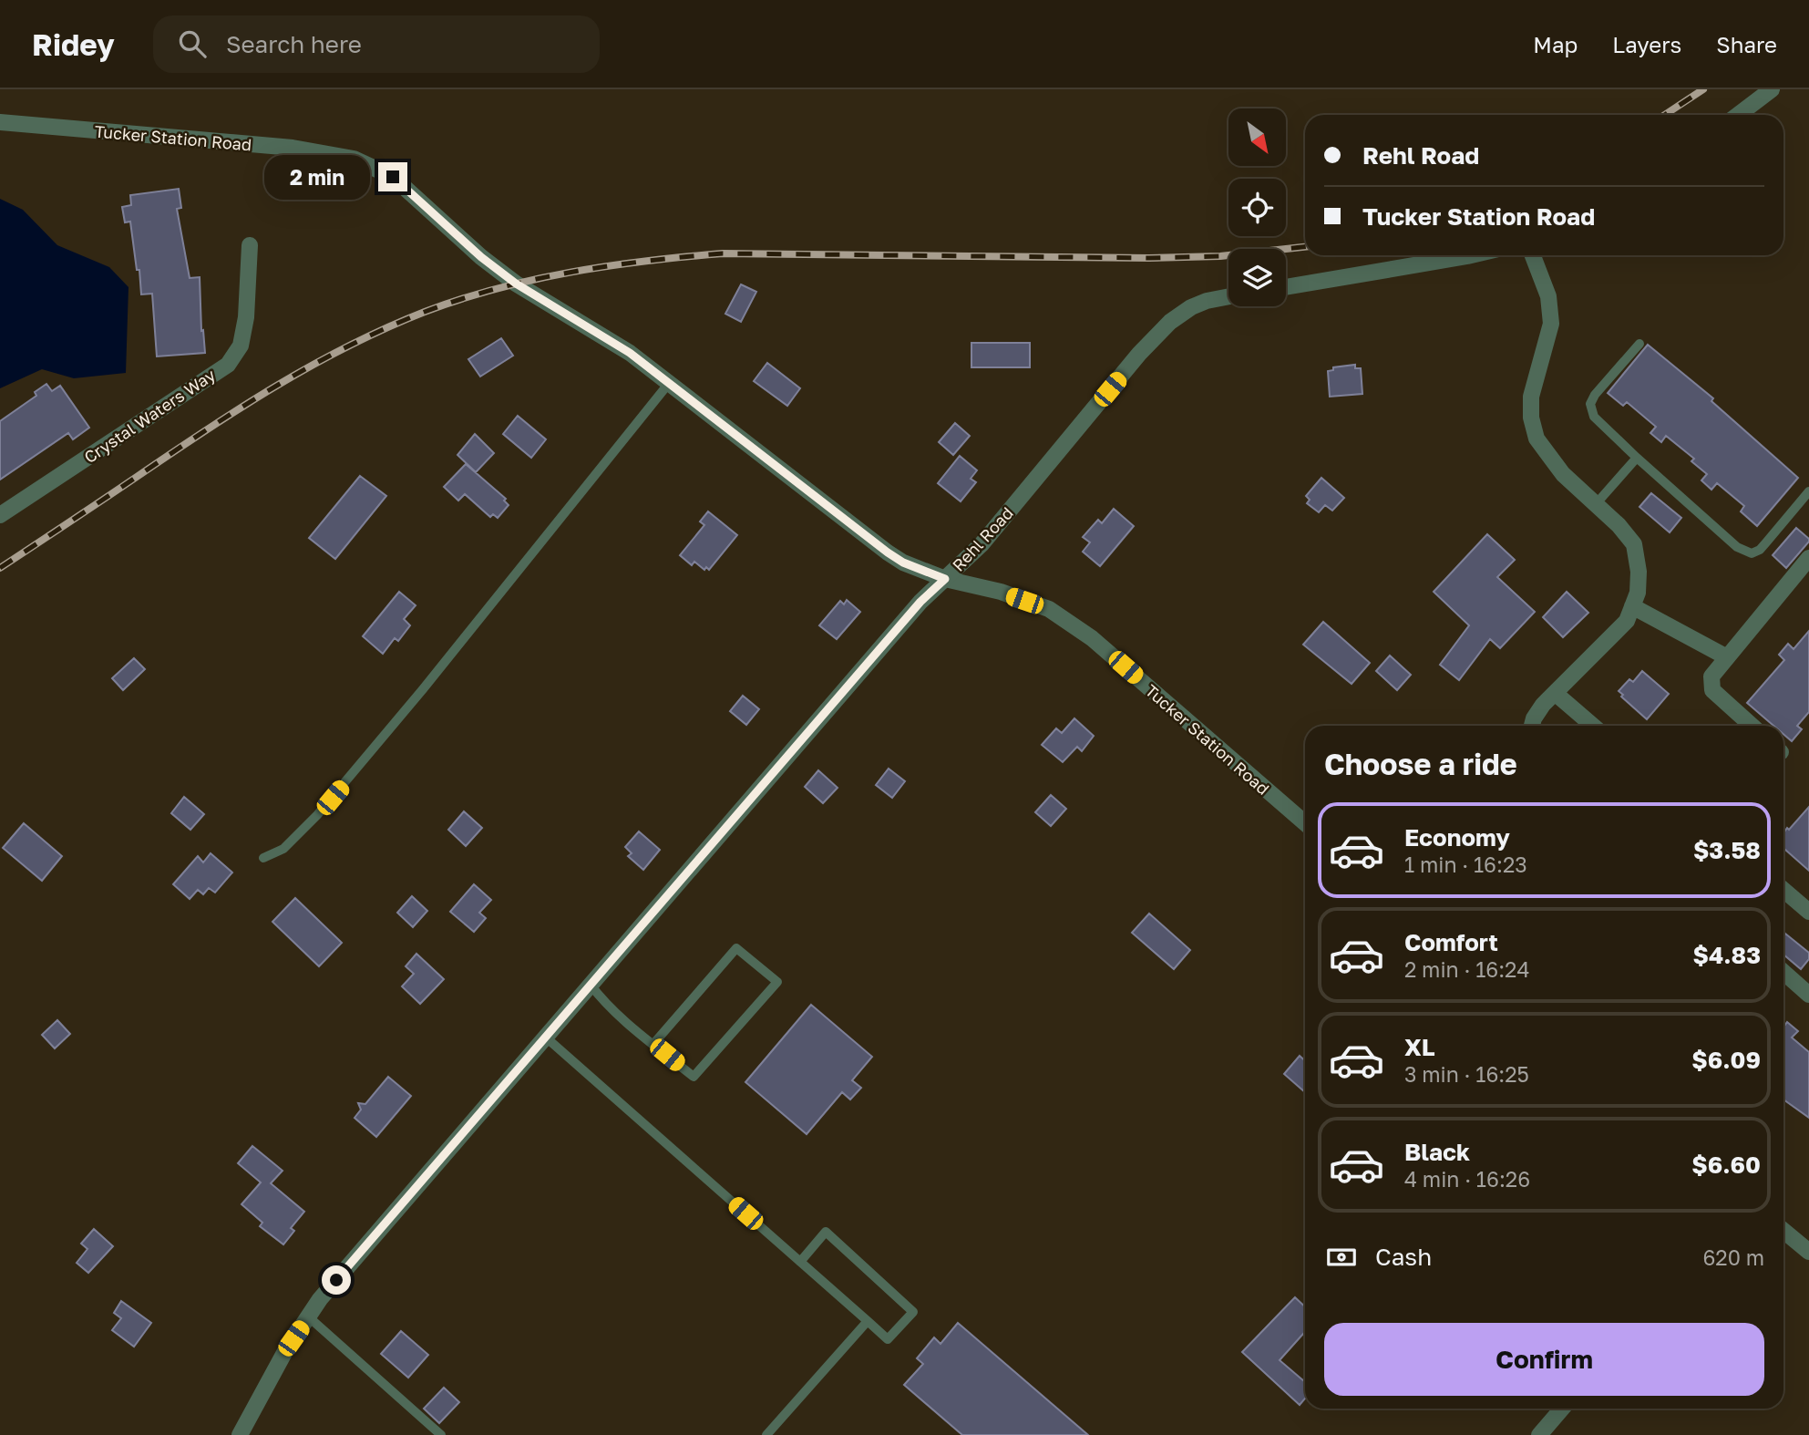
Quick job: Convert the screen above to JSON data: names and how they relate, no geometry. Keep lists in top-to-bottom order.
{
  "streets": {
    "street": ["Tucker Station Road", "Crystal Waters Way", "Rehl Road"]
  },
  "crossings": [
    ["Tucker Station Road", "Rehl Road"]
  ],
  "north": "bottom right",
  "page": {
    "header": "Ridey",
    "search": "Search here",
    "nav": ["Map", "Layers", "Share"],
    "banner": ["Rehl Road", "Tucker Station Road"],
    "bubble": "2 min",
    "heading": "Choose a ride",
    "list": [
      {
        "name": "Economy",
        "note": "1 min · 16:23",
        "value": "$3.58"
      },
      {
        "name": "Comfort",
        "note": "2 min · 16:24",
        "value": "$4.83"
      },
      {
        "name": "XL",
        "note": "3 min · 16:25",
        "value": "$6.09"
      },
      {
        "name": "Black",
        "note": "4 min · 16:26",
        "value": "$6.60"
      }
    ],
    "pay": ["Cash", "620 m"],
    "buttons": "Confirm"
  }
}
